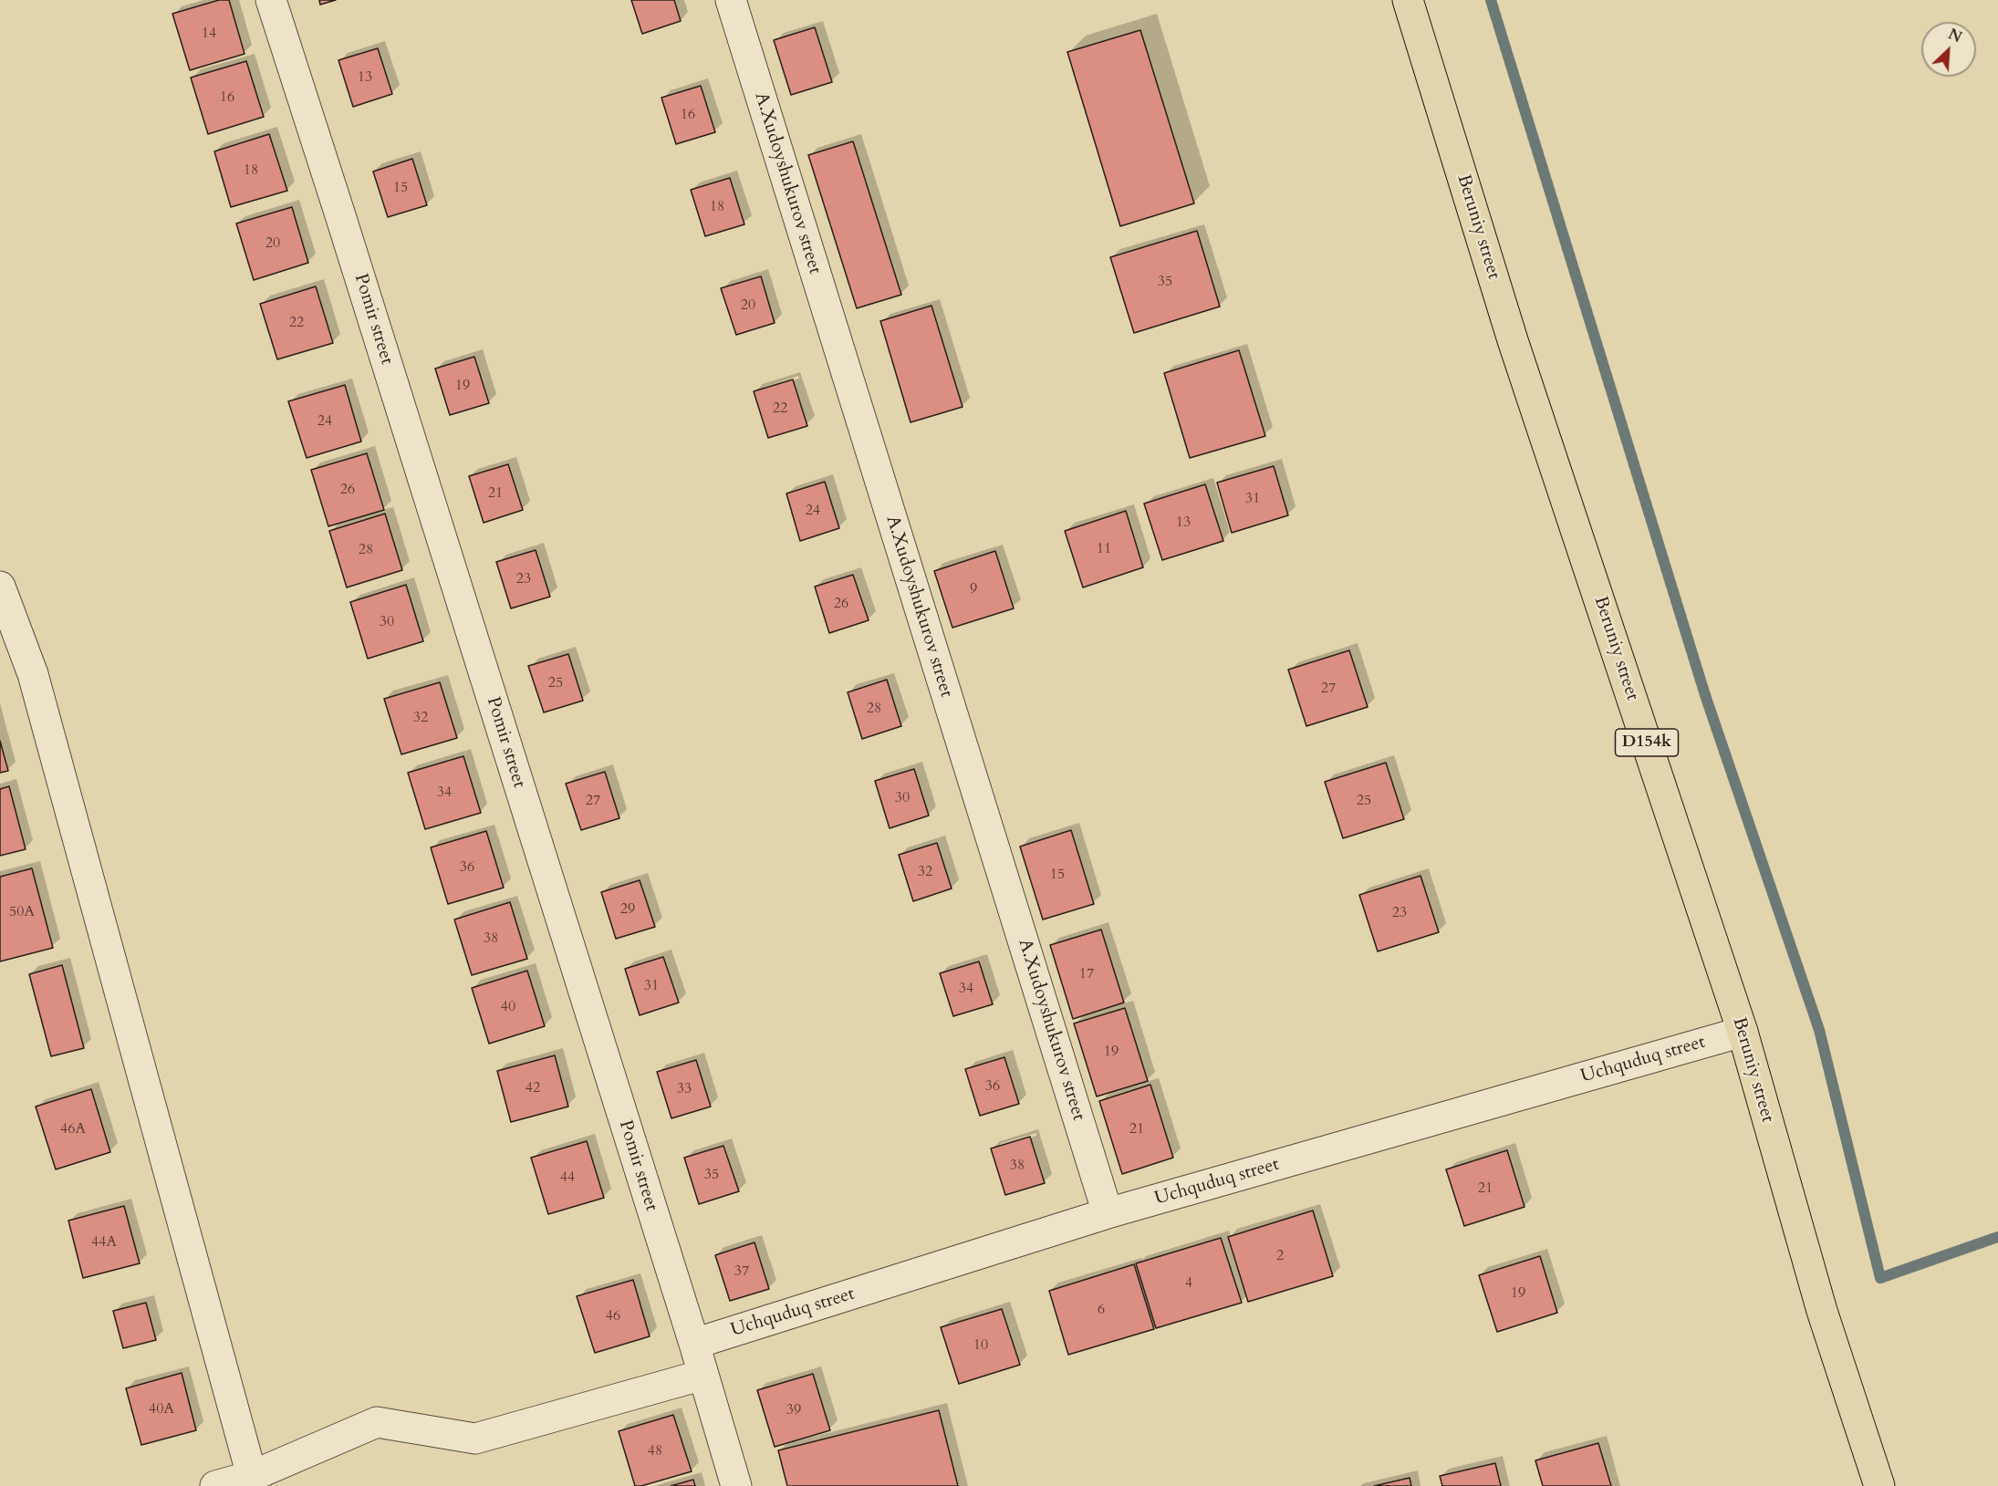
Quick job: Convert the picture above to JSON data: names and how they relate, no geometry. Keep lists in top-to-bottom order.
{
  "streets": {
    "main road": ["Beruniy street", "D154k"],
    "street": ["A.Xudoyshukurov street", "Pomir street", "Uchquduq street"]
  },
  "crossings": [
    ["A.Xudoyshukurov street", "Uchquduq street"],
    ["Beruniy street", "Uchquduq street"],
    ["Pomir street", "Uchquduq street"]
  ],
  "house_numbers": [
    "14",
    "13",
    "16",
    "16",
    "18",
    "15",
    "18",
    "20",
    "35",
    "20",
    "22",
    "19",
    "22",
    "24",
    "26",
    "21",
    "31",
    "24",
    "13",
    "11",
    "28",
    "23",
    "9",
    "26",
    "30",
    "25",
    "27",
    "28",
    "32",
    "34",
    "30",
    "27",
    "25",
    "36",
    "32",
    "15",
    "29",
    "50A",
    "23",
    "38",
    "17",
    "31",
    "34",
    "40",
    "19",
    "36",
    "42",
    "33",
    "46A",
    "21",
    "38",
    "35",
    "44",
    "21",
    "44A",
    "2",
    "37",
    "4",
    "19",
    "6",
    "46",
    "10",
    "40A",
    "39",
    "48"
  ],
  "north": "top right"
}
